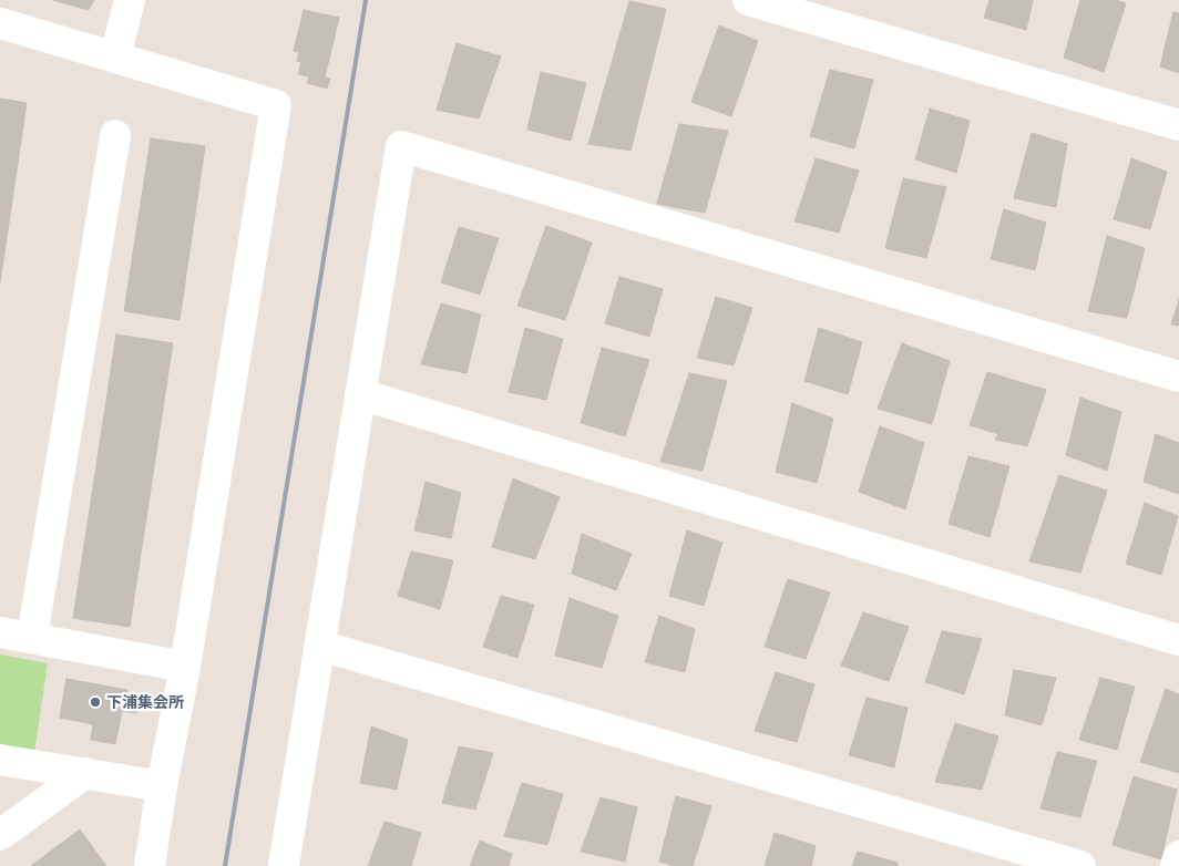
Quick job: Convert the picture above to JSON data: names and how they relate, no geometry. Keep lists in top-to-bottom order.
{
  "places": ["下浦集会所"]
}
